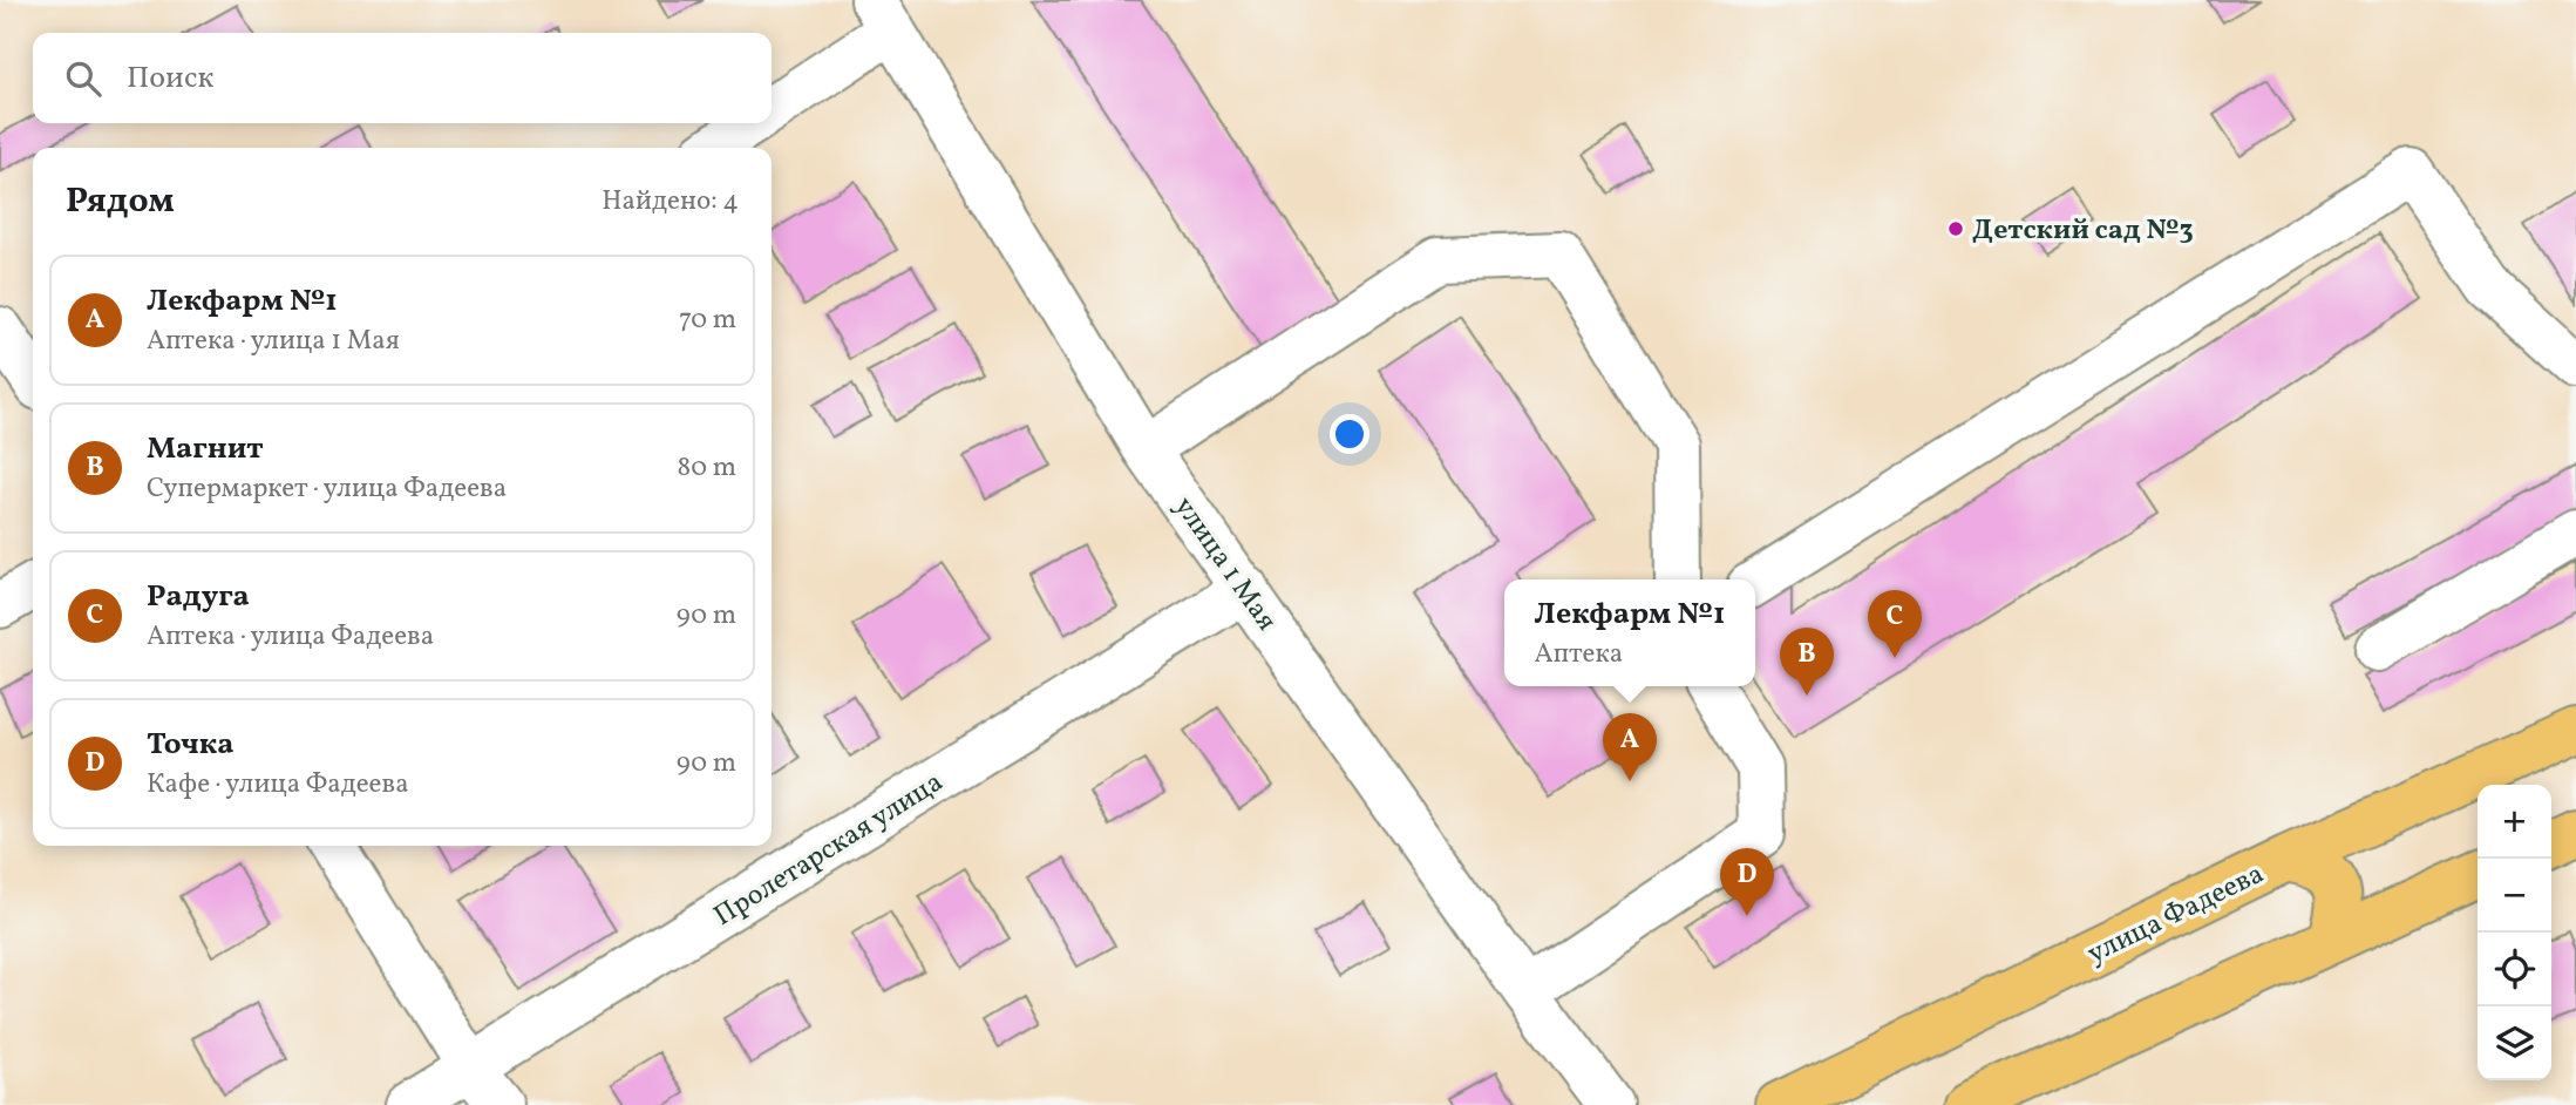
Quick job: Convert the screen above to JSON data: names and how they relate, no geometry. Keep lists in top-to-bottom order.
{
  "streets": {
    "main road": ["улица Фадеева"],
    "street": ["улица 1 Мая", "Пролетарская улица"]
  },
  "crossings": [
    ["улица 1 Мая", "Пролетарская улица"]
  ],
  "places": ["Детский сад №3"],
  "page": {
    "search": "Поиск",
    "heading": ["Рядом", "Найдено: 4"],
    "list": [
      {
        "mark": "A",
        "name": "Лекфарм №1",
        "note": "Аптека · улица 1 Мая",
        "value": "70 m"
      },
      {
        "mark": "B",
        "name": "Магнит",
        "note": "Супермаркет · улица Фадеева",
        "value": "80 m"
      },
      {
        "mark": "C",
        "name": "Радуга",
        "note": "Аптека · улица Фадеева",
        "value": "90 m"
      },
      {
        "mark": "D",
        "name": "Точка",
        "note": "Кафе · улица Фадеева",
        "value": "90 m"
      }
    ],
    "popup": ["Лекфарм №1", "Аптека"],
    "pins": [
      "C",
      "B",
      "A",
      "D"
    ],
    "map_buttons": ["+", "−"]
  }
}
